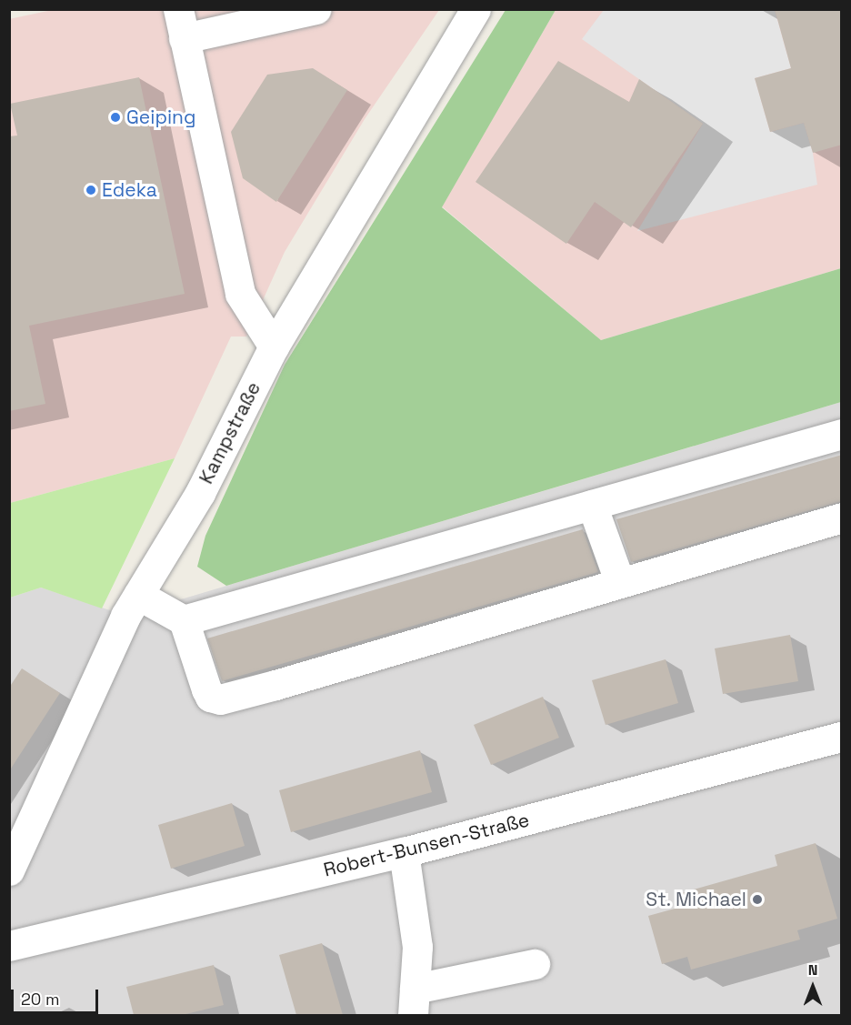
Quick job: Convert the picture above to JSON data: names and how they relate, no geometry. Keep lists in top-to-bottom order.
{
  "streets": {
    "street": ["Kampstraße", "Robert-Bunsen-Straße"]
  },
  "places": ["Geiping", "Edeka", "St. Michael"],
  "scale_bar": "20 m",
  "north": "top"
}
